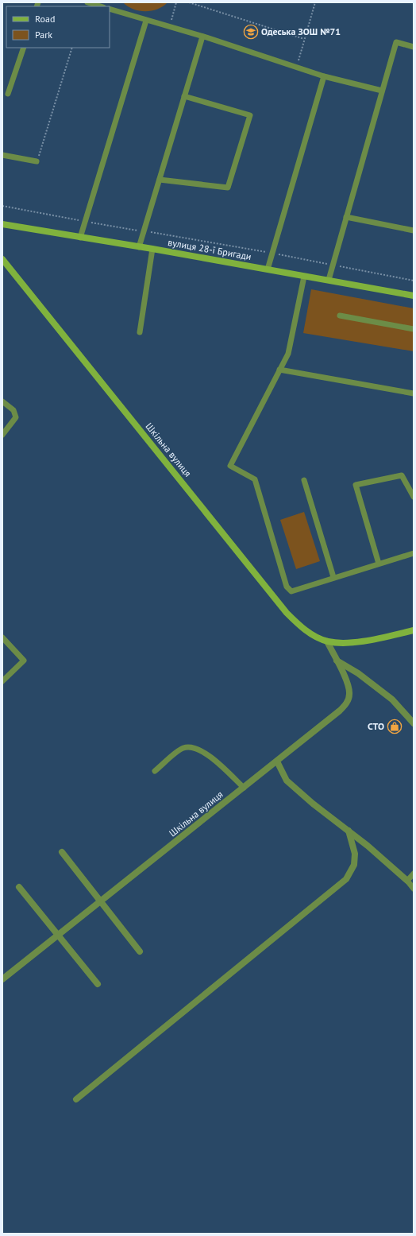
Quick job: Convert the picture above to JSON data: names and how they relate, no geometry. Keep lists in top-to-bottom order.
{
  "streets": {
    "street": ["вулиця 28-ї Бригади", "Шкільна вулиця"]
  },
  "places": {
    "school or university": ["Одеська ЗОШ №71"],
    "shop": ["СТО"]
  },
  "legend": ["Road", "Park"]
}
